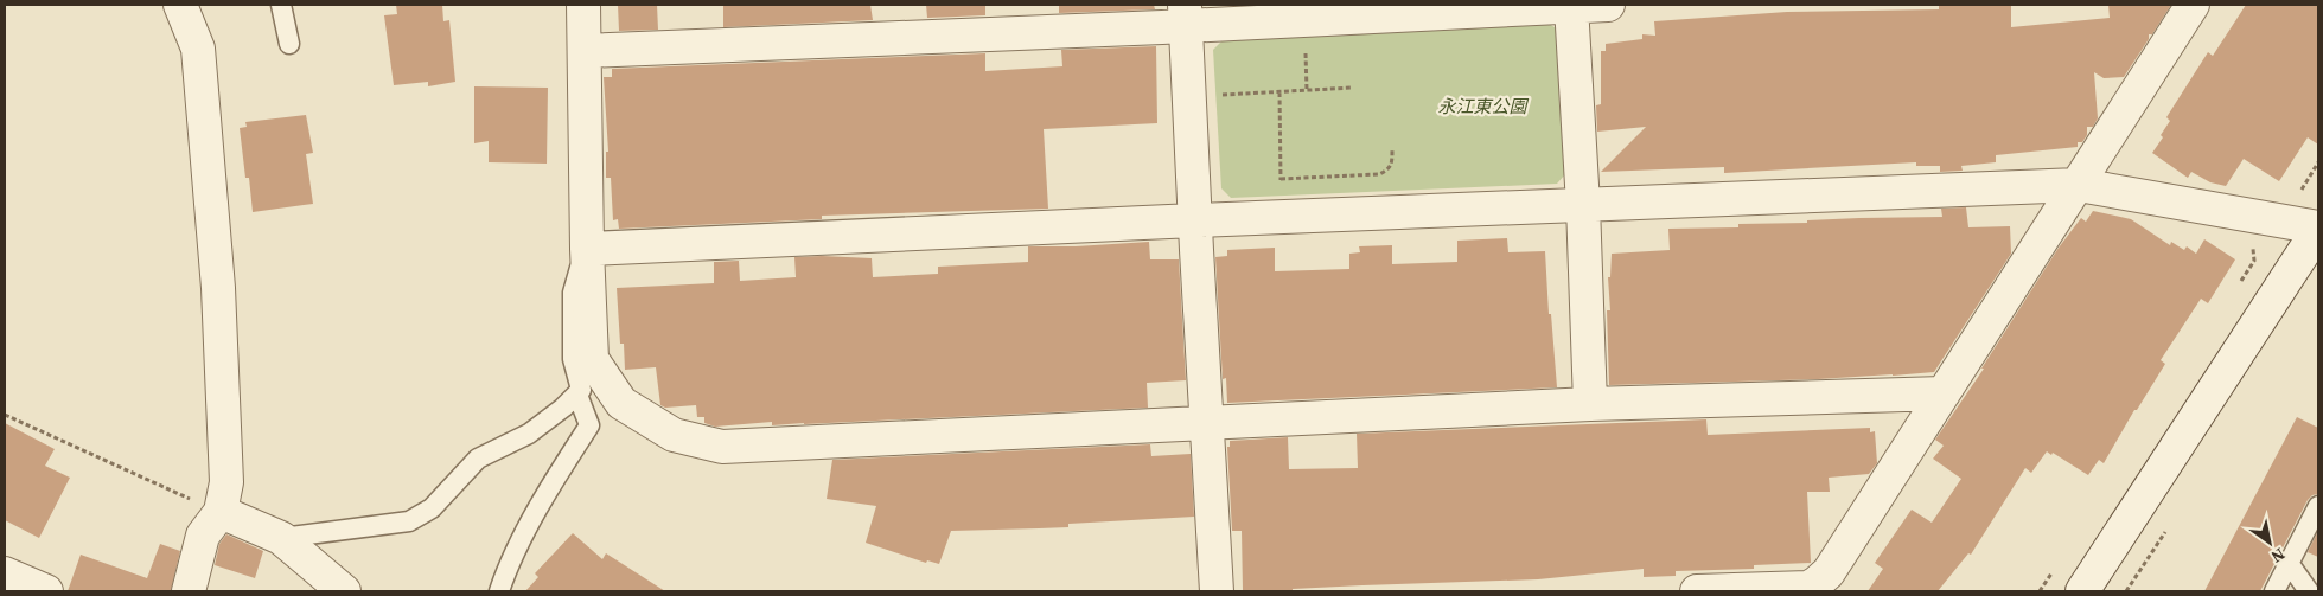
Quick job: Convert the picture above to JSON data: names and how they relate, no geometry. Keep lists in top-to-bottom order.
{
  "parks": ["永江東公園"],
  "north": "bottom right"
}
